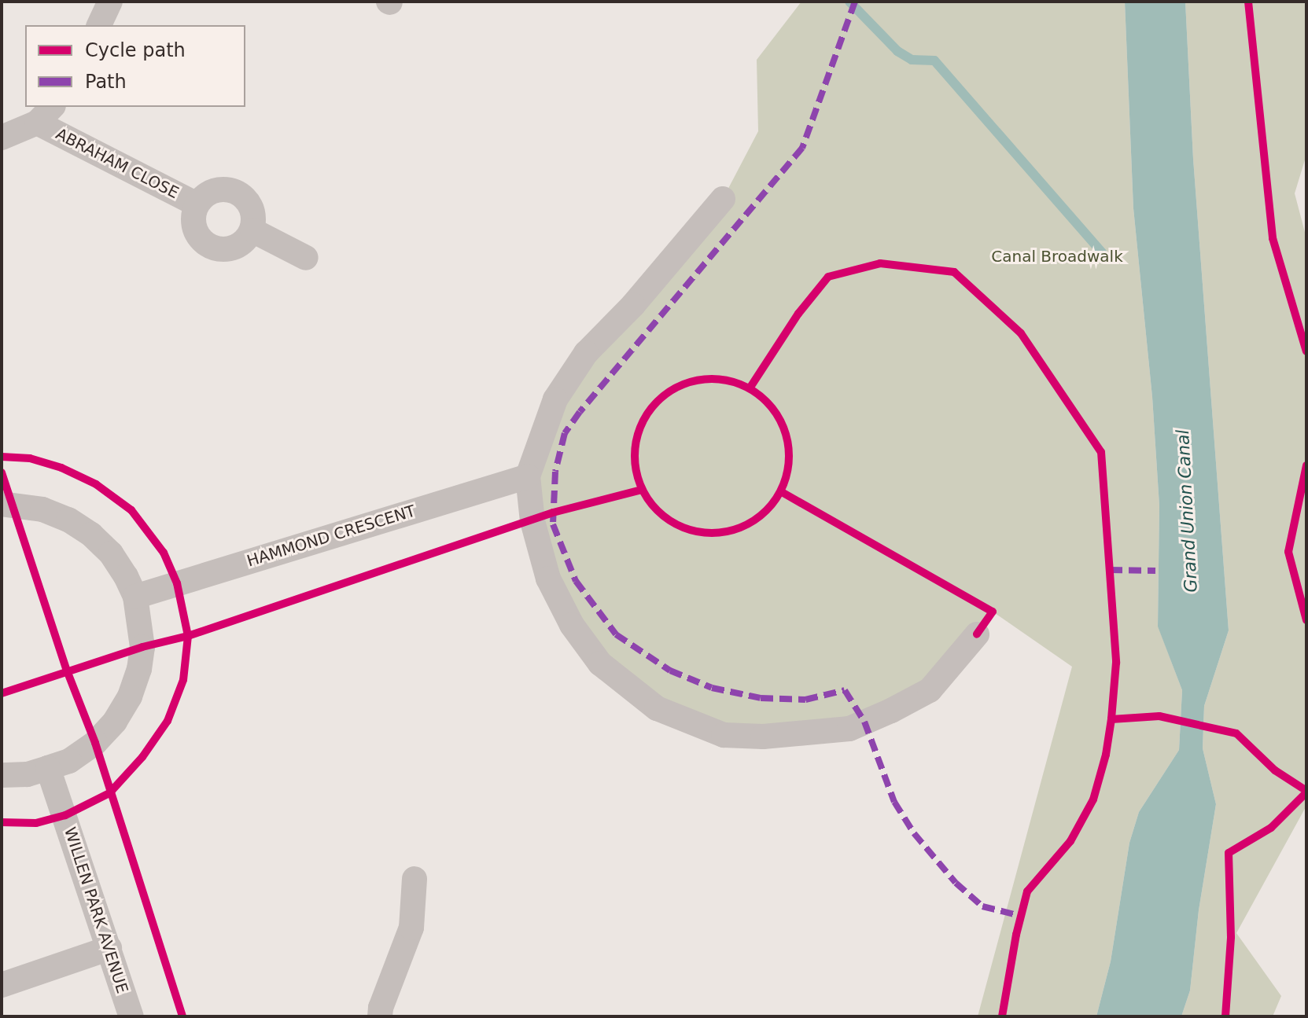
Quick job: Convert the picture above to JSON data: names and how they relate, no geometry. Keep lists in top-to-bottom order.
{
  "streets": {
    "street": ["ABRAHAM CLOSE", "HAMMOND CRESCENT", "WILLEN PARK AVENUE"]
  },
  "water": ["Grand Union Canal"],
  "parks": ["Canal Broadwalk"],
  "legend": ["Cycle path", "Path"]
}
